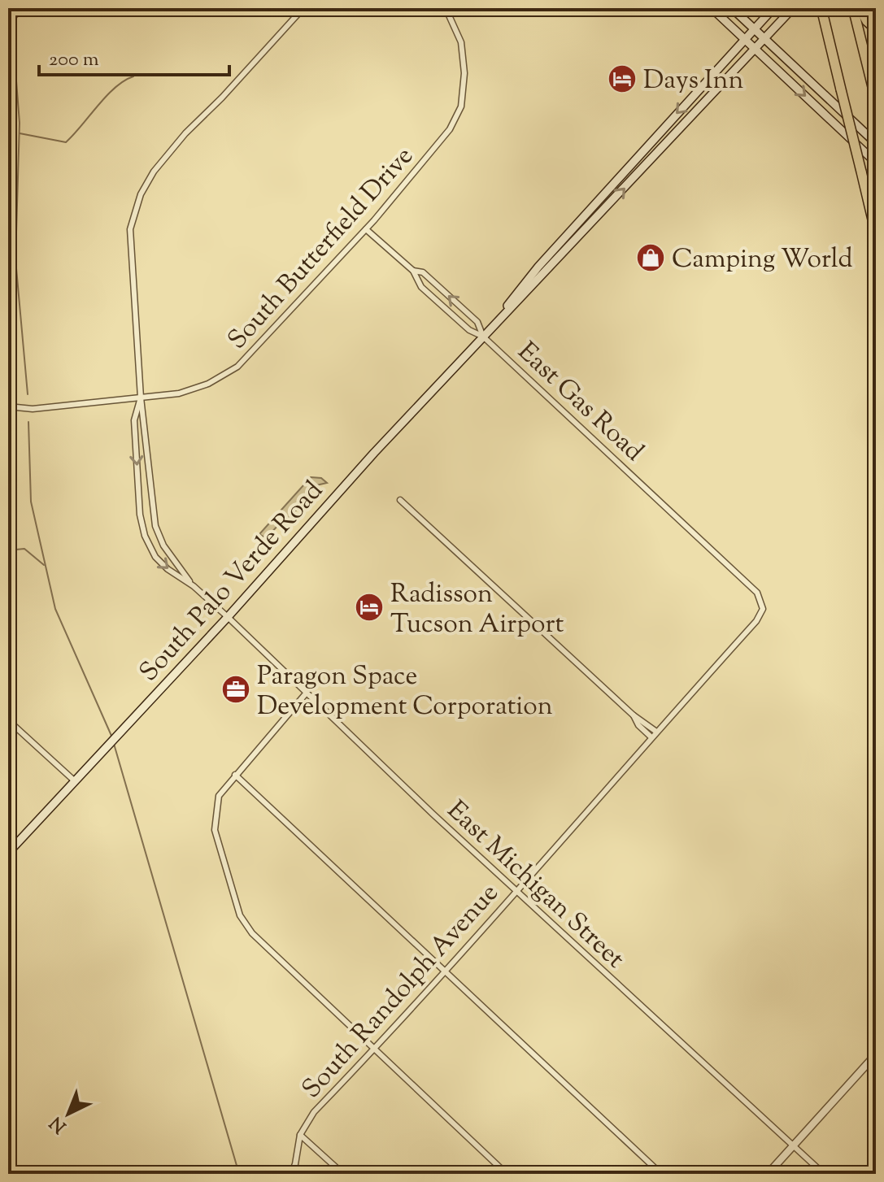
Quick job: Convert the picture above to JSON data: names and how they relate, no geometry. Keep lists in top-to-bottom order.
{
  "streets": {
    "main road": ["South Palo Verde Road"],
    "street": [
      "South Butterfield Drive",
      "East Gas Road",
      "East Michigan Street",
      "South Randolph Avenue"
    ]
  },
  "crossings": [
    ["South Butterfield Drive", "East Gas Road"],
    ["East Gas Road", "South Palo Verde Road"],
    ["East Gas Road", "South Randolph Avenue"],
    ["South Palo Verde Road", "East Michigan Street"],
    ["East Michigan Street", "South Randolph Avenue"]
  ],
  "places": {
    "hotel": ["Days Inn", "Radisson Tucson Airport"],
    "shop": ["Camping World"],
    "office": ["Paragon Space Development Corporation"]
  },
  "scale_bar": "200 m",
  "north": "bottom left"
}
